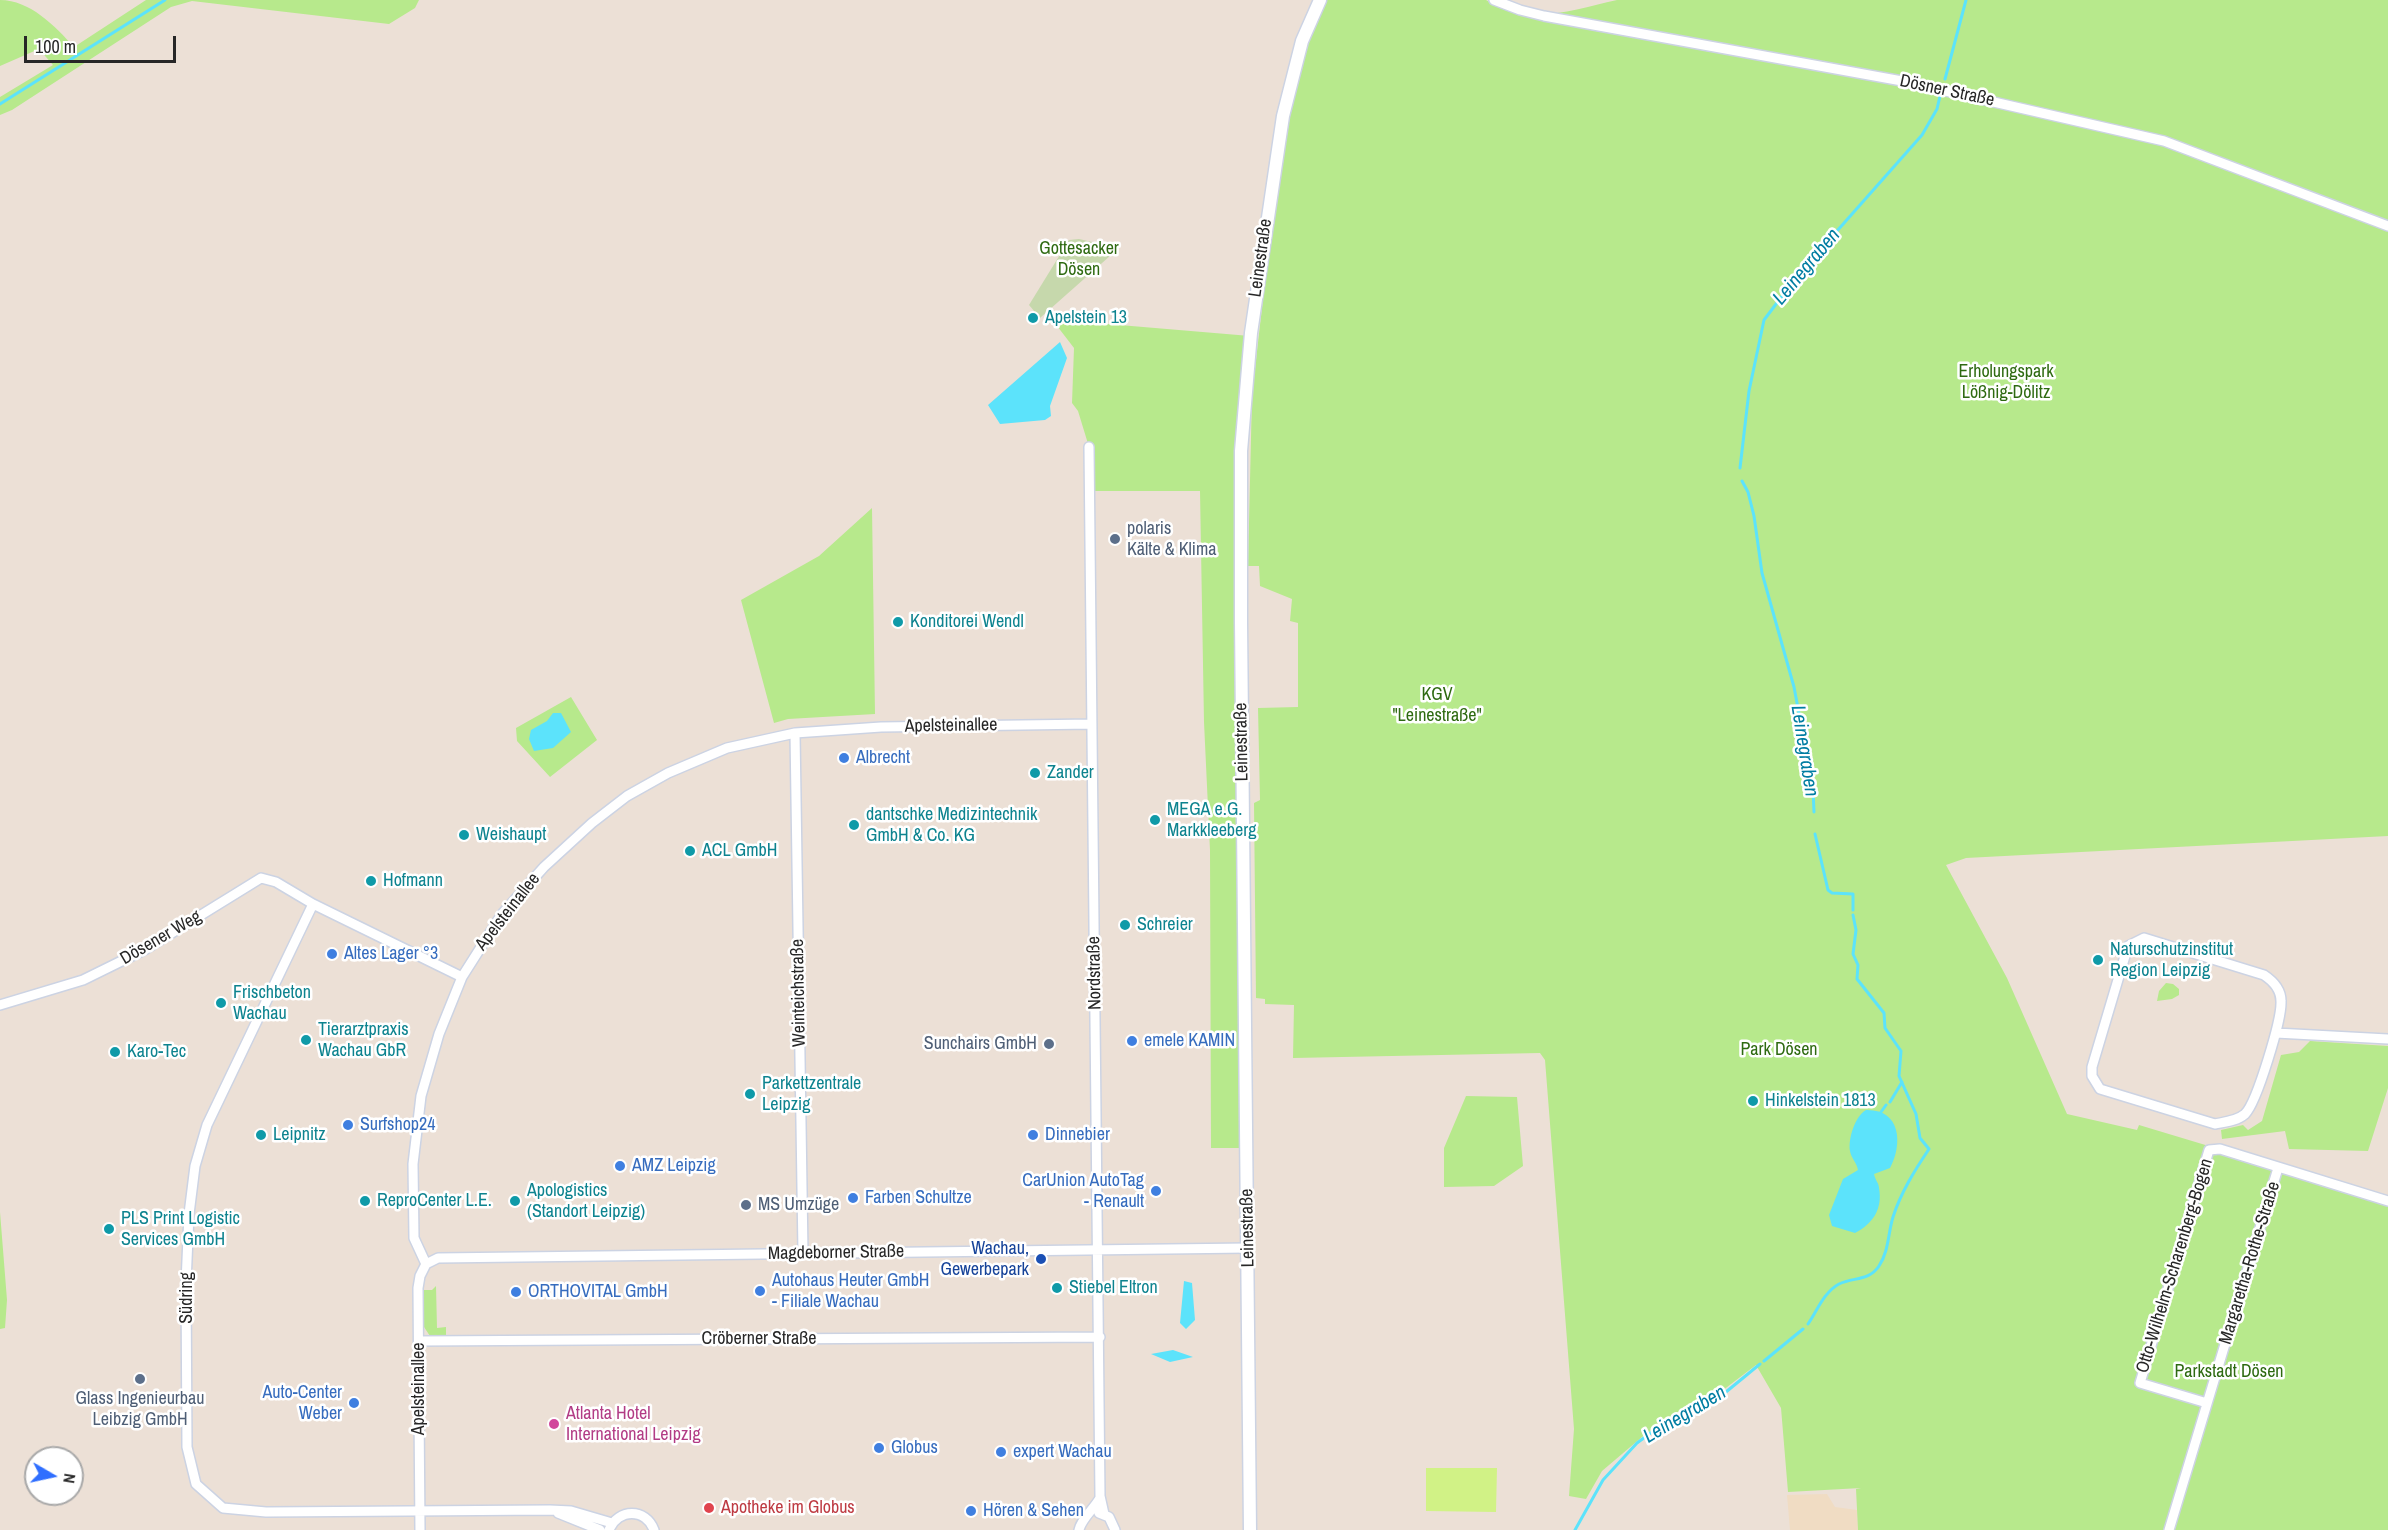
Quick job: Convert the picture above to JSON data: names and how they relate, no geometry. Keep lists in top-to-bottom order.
{
  "streets": {
    "main road": ["Leinestraße"],
    "street": [
      "Dösner Straße",
      "Apelsteinallee",
      "Dösener Weg",
      "Nordstraße",
      "Weinteichstraße",
      "Magdeborner Straße",
      "Margaretha-Rothe-Straße",
      "Otto-Wilhelm-Scharenberg-Bogen",
      "Südring",
      "Cröberner Straße"
    ]
  },
  "crossings": [
    ["Leinestraße", "Magdeborner Straße"],
    ["Apelsteinallee", "Nordstraße"],
    ["Apelsteinallee", "Weinteichstraße"],
    ["Apelsteinallee", "Magdeborner Straße"],
    ["Apelsteinallee", "Südring"],
    ["Apelsteinallee", "Cröberner Straße"],
    ["Dösener Weg", "Südring"],
    ["Nordstraße", "Magdeborner Straße"],
    ["Nordstraße", "Cröberner Straße"],
    ["Weinteichstraße", "Magdeborner Straße"],
    ["Margaretha-Rothe-Straße", "Otto-Wilhelm-Scharenberg-Bogen"]
  ],
  "water": ["Leinegraben"],
  "parks": [
    "Gottesacker Dösen",
    "Erholungspark Lößnig-Dölitz",
    "KGV \"Leinestraße\"",
    "Park Dösen",
    "Parkstadt Dösen"
  ],
  "places": [
    "Apelstein 13",
    "polaris Kälte & Klima",
    "Konditorei Wendl",
    "Albrecht",
    "Zander",
    "MEGA e.G. Markkleeberg",
    "dantschke Medizintechnik GmbH & Co. KG",
    "Weishaupt",
    "ACL GmbH",
    "Hofmann",
    "Schreier",
    "Altes Lager °3",
    "Naturschutzinstitut Region Leipzig",
    "Frischbeton Wachau",
    "Tierarztpraxis Wachau GbR",
    "emele KAMIN",
    "Sunchairs GmbH",
    "Karo-Tec",
    "Parkettzentrale Leipzig",
    "Hinkelstein 1813",
    "Surfshop24",
    "Leipnitz",
    "Dinnebier",
    "AMZ Leipzig",
    "CarUnion AutoTag - Renault",
    "Farben Schultze",
    "ReproCenter L.E.",
    "Apologistics (Standort Leipzig)",
    "MS Umzüge",
    "PLS Print Logistic Services GmbH",
    "Wachau, Gewerbepark",
    "Stiebel Eltron",
    "Autohaus Heuter GmbH - Filiale Wachau",
    "ORTHOVITAL GmbH",
    "Glass Ingenieurbau Leibzig GmbH",
    "Auto-Center Weber",
    "Atlanta Hotel International Leipzig",
    "Globus",
    "expert Wachau",
    "Apotheke im Globus",
    "Hören & Sehen"
  ],
  "scale_bar": "100 m",
  "north": "right"
}
